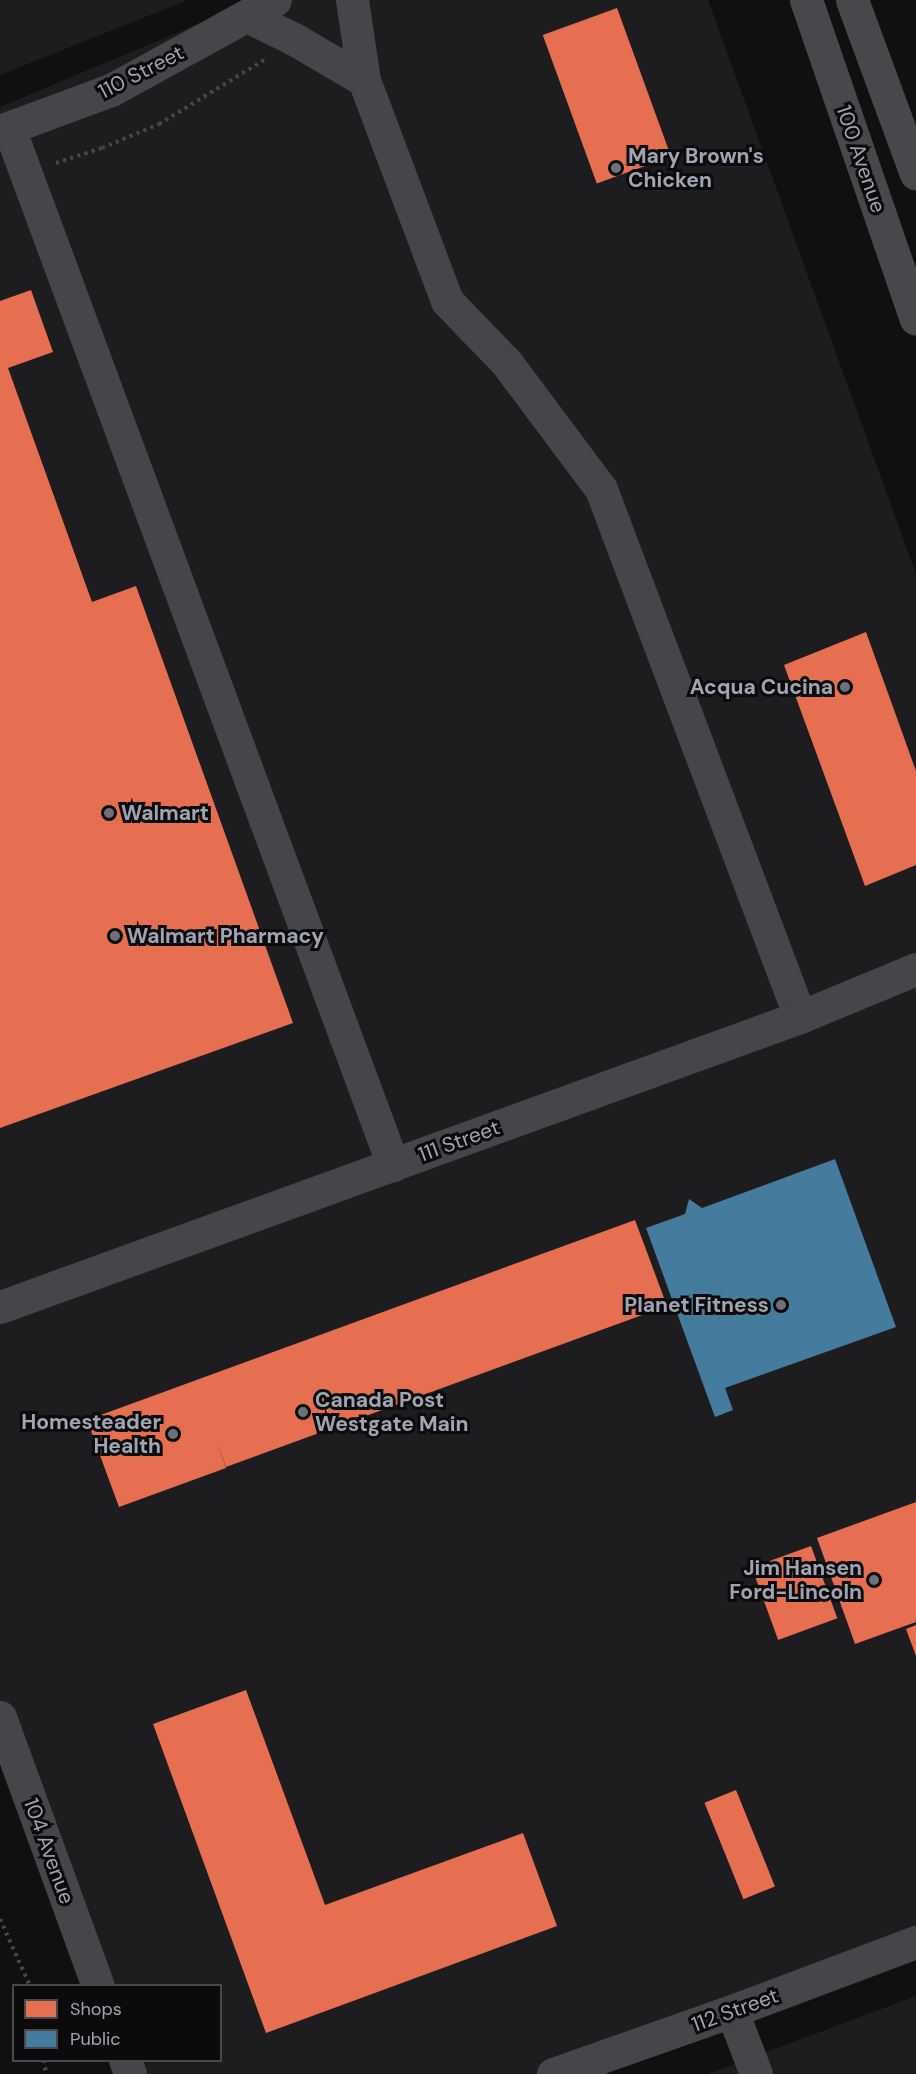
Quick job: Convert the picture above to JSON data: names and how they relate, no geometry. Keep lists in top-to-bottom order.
{
  "streets": {
    "main road": ["100 Avenue"],
    "street": [
      "110 Street",
      "111 Street",
      "104 Avenue",
      "112 Street"
    ]
  },
  "places": [
    "Mary Brown's Chicken",
    "Acqua Cucina",
    "Walmart",
    "Walmart Pharmacy",
    "Planet Fitness",
    "Canada Post Westgate Main",
    "Homesteader Health",
    "Jim Hansen Ford-Lincoln"
  ],
  "legend": ["Shops", "Public"]
}
